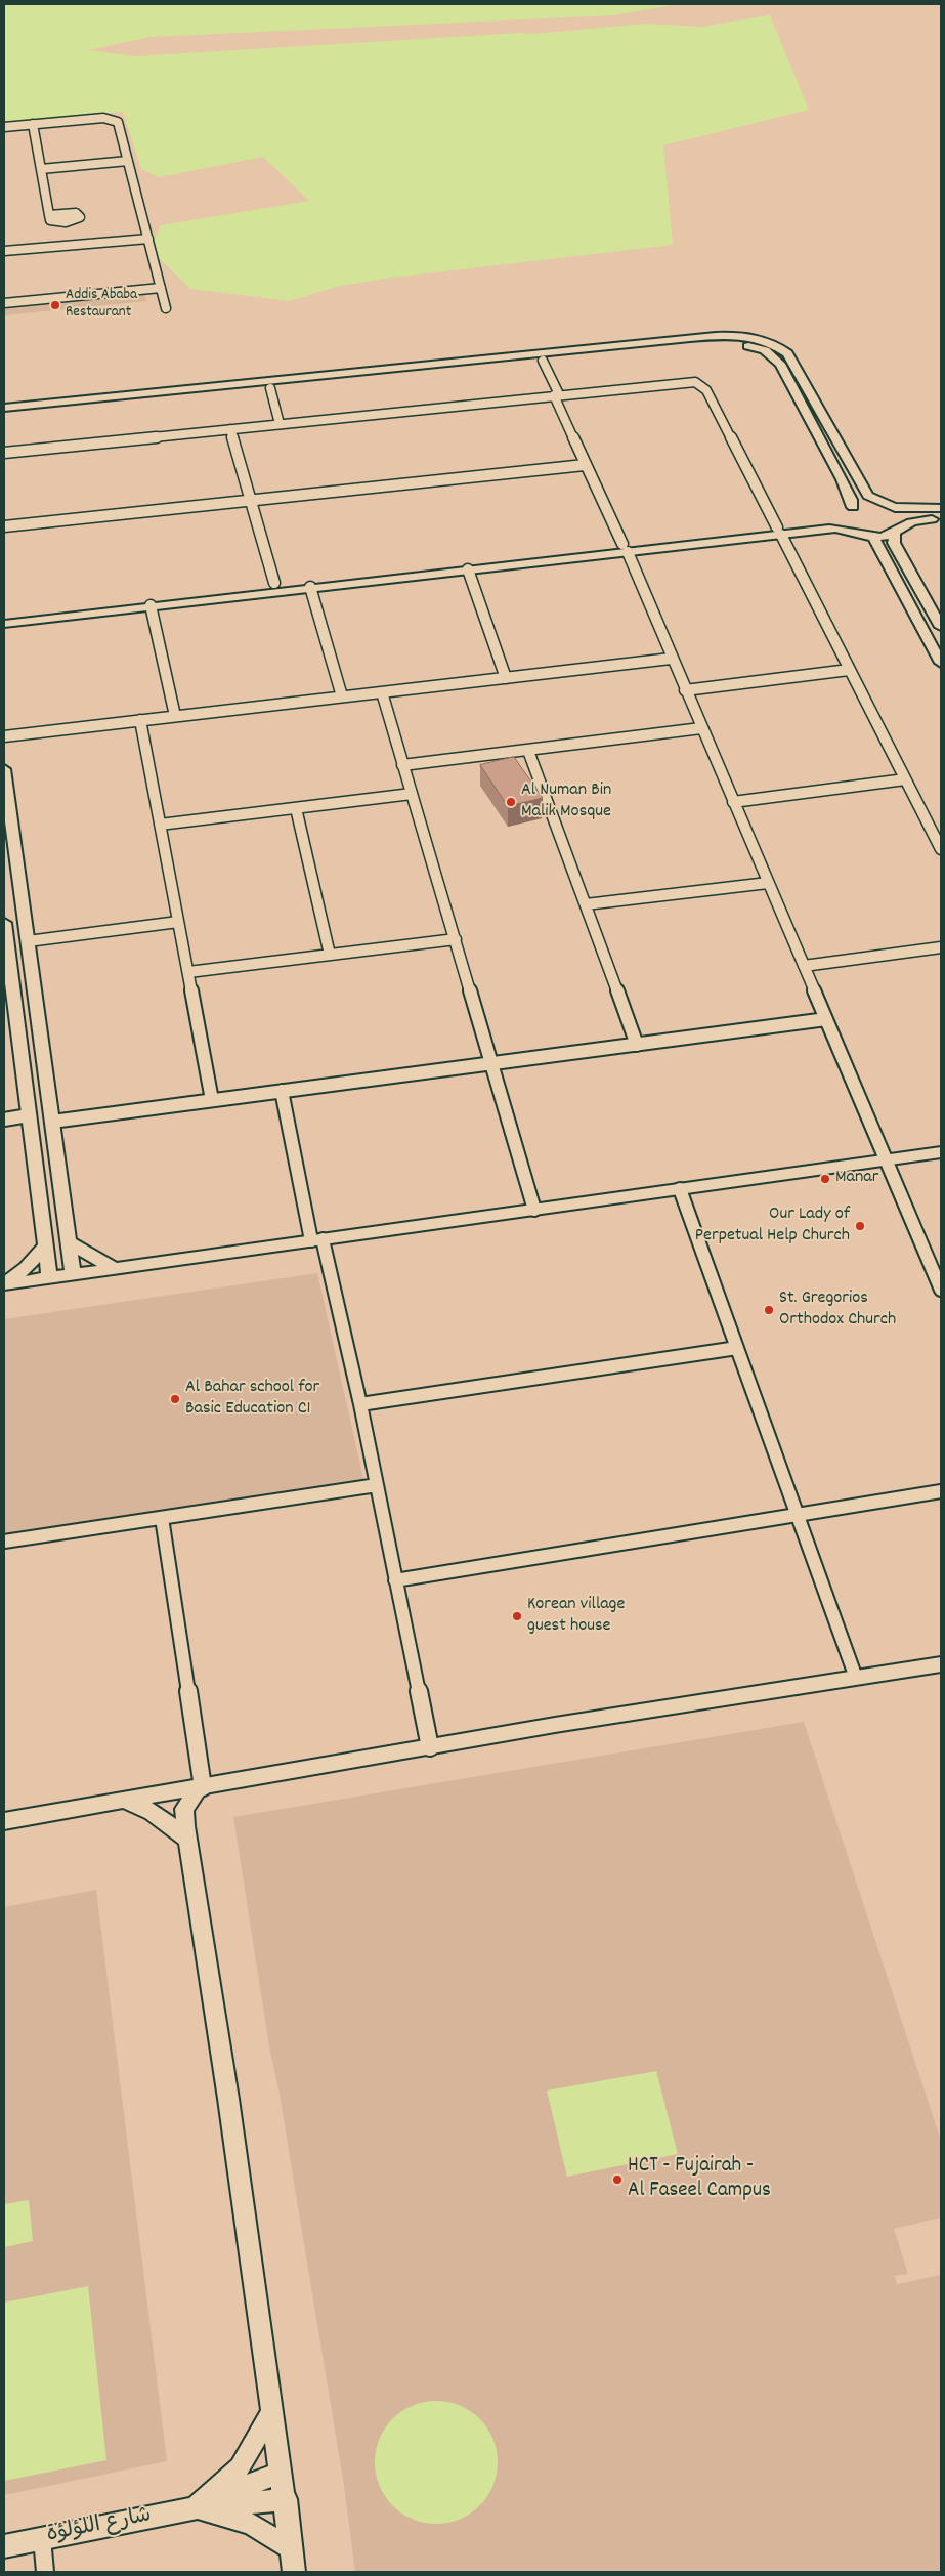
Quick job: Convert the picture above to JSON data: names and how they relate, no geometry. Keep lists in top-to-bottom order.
{
  "streets": {
    "street": ["شارع اللؤلؤة"]
  },
  "places": [
    "Addis Ababa Restaurant",
    "Al Numan Bin Malik Mosque",
    "Manar",
    "Our Lady of Perpetual Help Church",
    "St. Gregorios Orthodox Church",
    "Al Bahar school for Basic Education C1",
    "Korean village guest house",
    "HCT - Fujairah - Al Faseel Campus"
  ]
}
